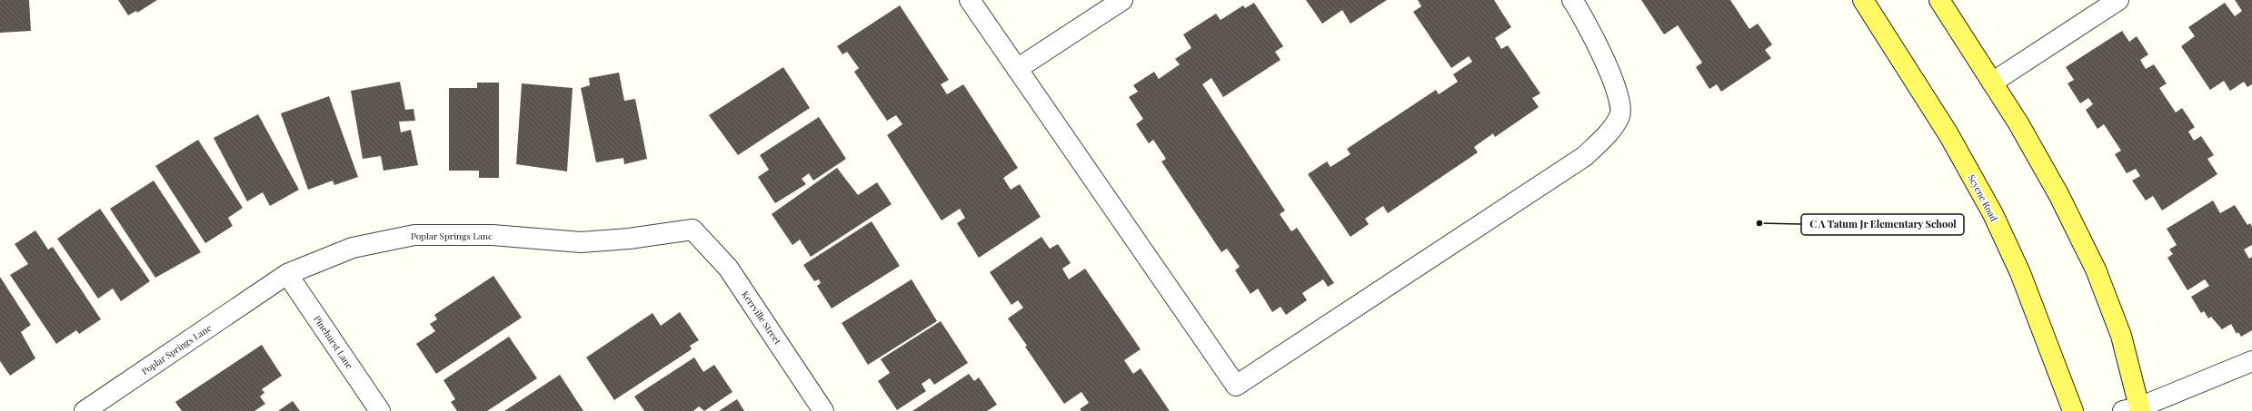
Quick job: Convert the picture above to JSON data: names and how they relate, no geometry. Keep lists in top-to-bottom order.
{
  "streets": {
    "main road": ["Scyene Road"],
    "street": ["Poplar Springs Lane", "Kerrville Street", "Pinehurst Lane"]
  },
  "crossings": [
    ["Poplar Springs Lane", "Kerrville Street"],
    ["Poplar Springs Lane", "Pinehurst Lane"]
  ],
  "places": ["C A Tatum Jr Elementary School"]
}
